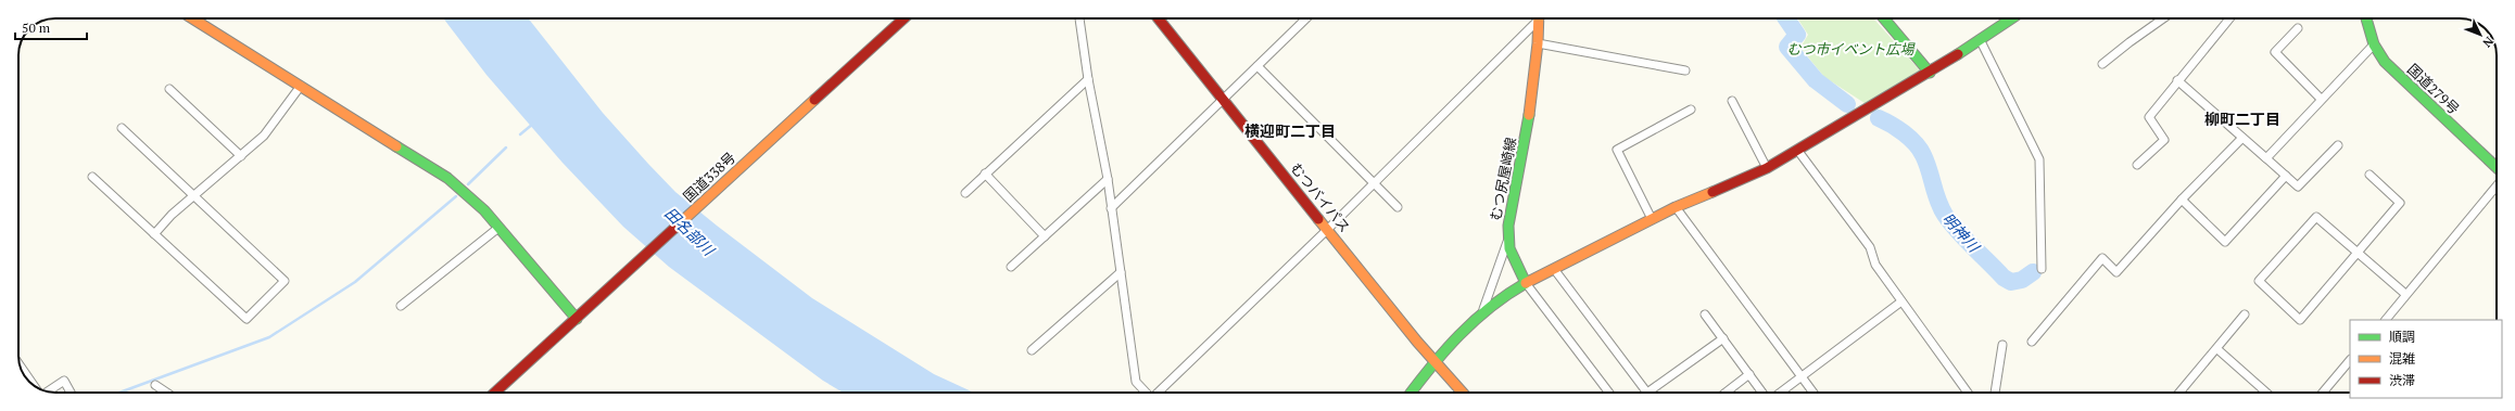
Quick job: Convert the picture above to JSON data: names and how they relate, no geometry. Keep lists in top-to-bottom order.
{
  "streets": {
    "main road": [
      "国道279号",
      "国道338号",
      "むつ尻屋崎線",
      "むつバイパス"
    ]
  },
  "districts": ["柳町二丁目", "横迎町二丁目"],
  "water": ["田名部川", "明神川"],
  "parks": ["むつ市イベント広場"],
  "legend": ["順調", "混雑", "渋滞"],
  "scale_bar": "50 m",
  "north": "bottom right"
}
